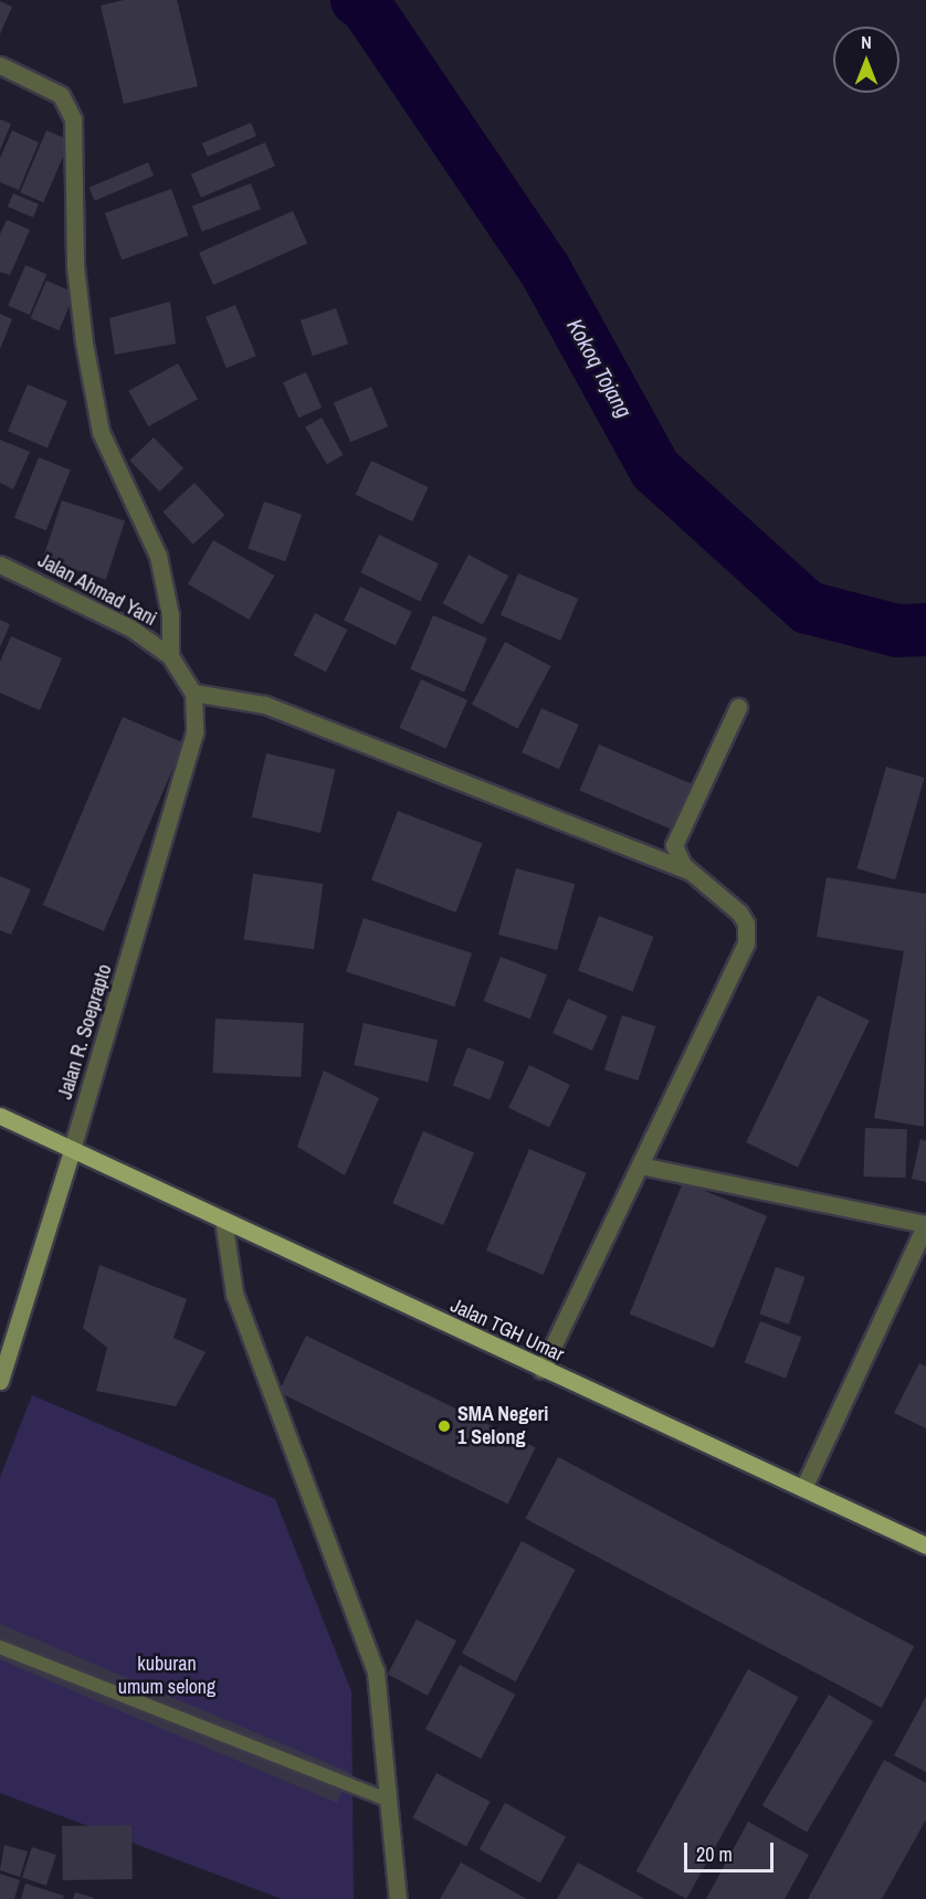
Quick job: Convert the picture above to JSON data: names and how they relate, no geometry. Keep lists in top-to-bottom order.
{
  "streets": {
    "main road": ["Jalan R. Soeprapto", "Jalan TGH Umar"],
    "street": ["Jalan Ahmad Yani"]
  },
  "crossings": [
    ["Jalan Ahmad Yani", "Jalan R. Soeprapto"],
    ["Jalan R. Soeprapto", "Jalan TGH Umar"]
  ],
  "water": ["Kokoq Tojang"],
  "parks": ["kuburan umum selong"],
  "places": ["SMA Negeri 1 Selong"],
  "scale_bar": "20 m",
  "north": "top"
}
